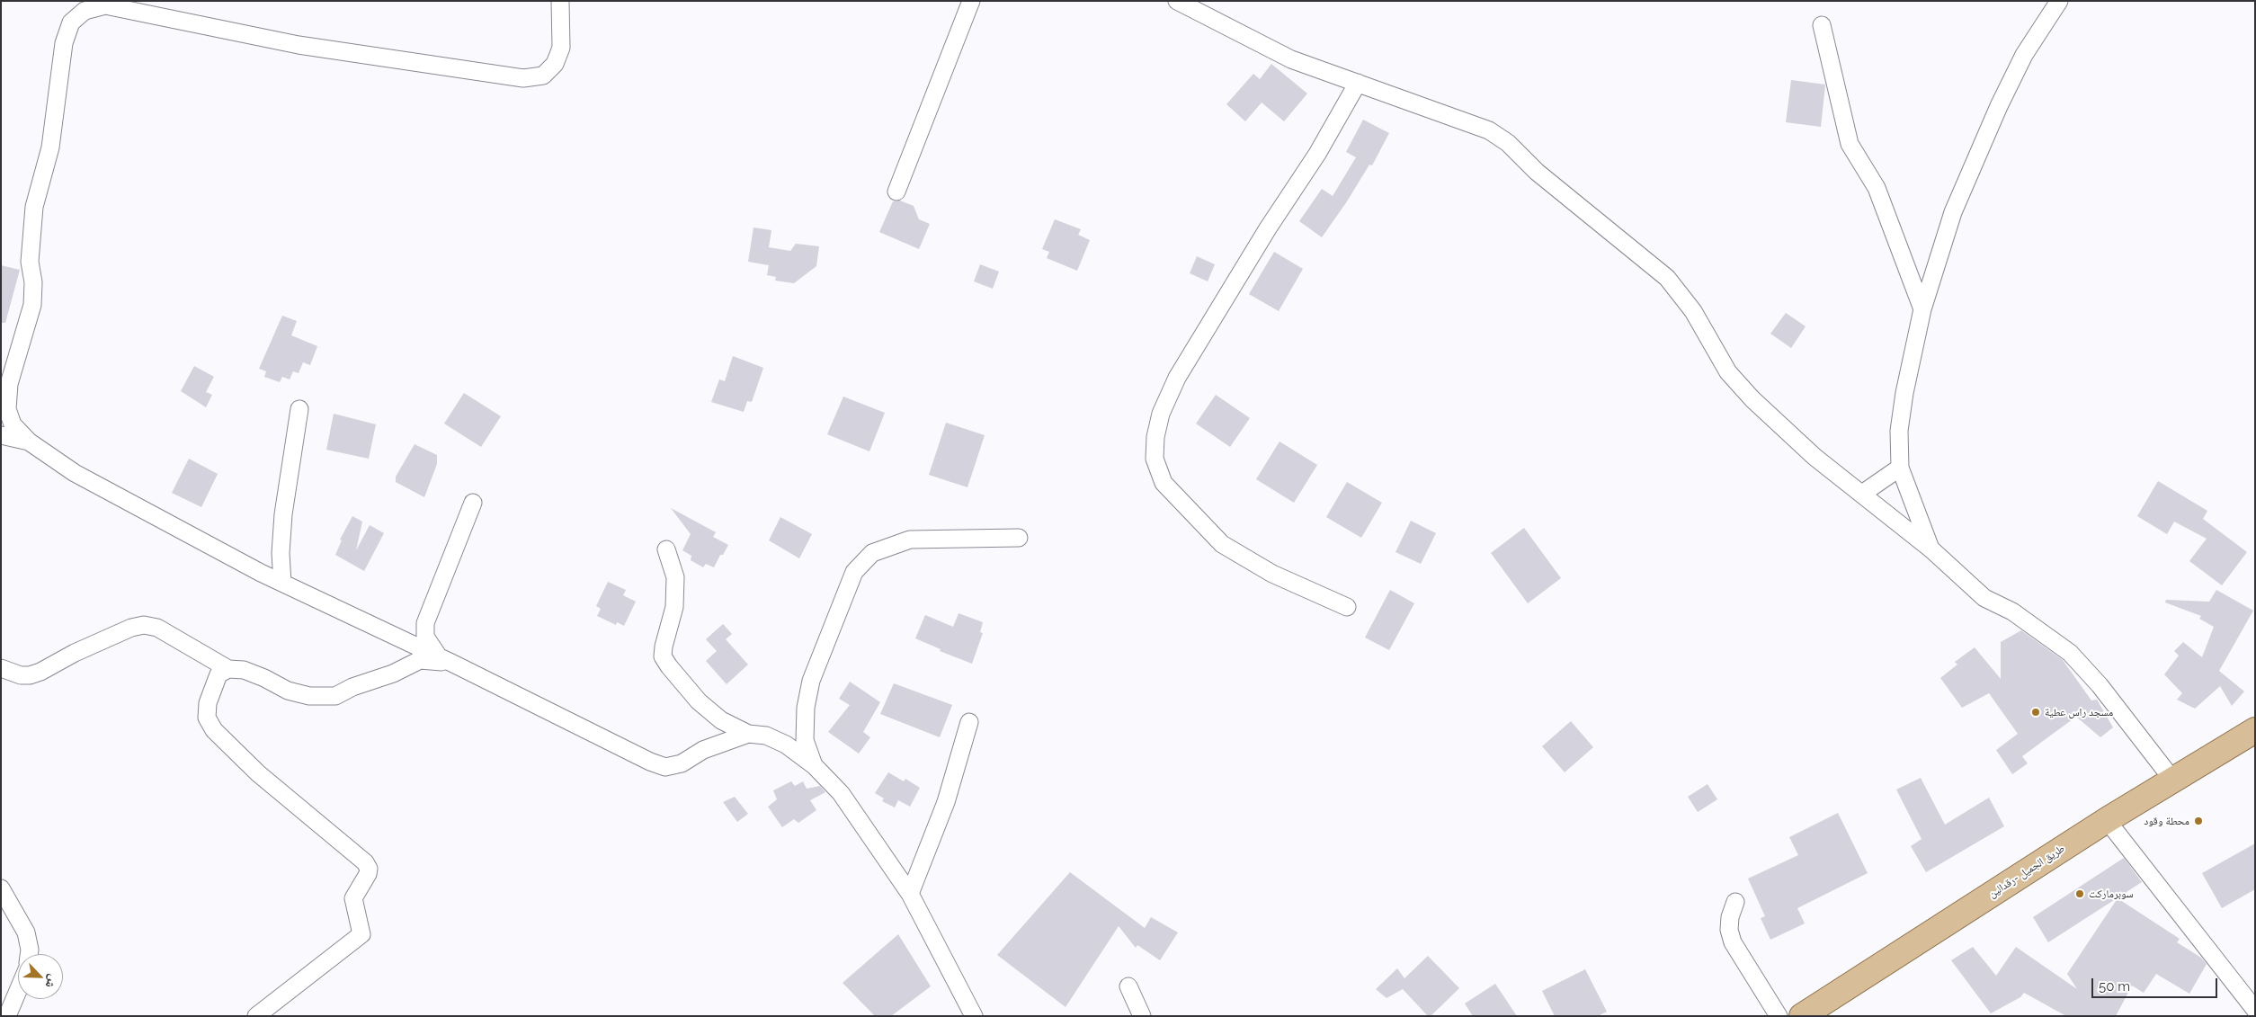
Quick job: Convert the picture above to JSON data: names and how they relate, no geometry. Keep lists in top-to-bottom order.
{
  "streets": {
    "main road": ["طريق الجميل -رقدالين"]
  },
  "places": ["مسجد راس عطية", "محطة وقود", "سوبرماركت"],
  "scale_bar": "50 m",
  "north": "bottom right"
}
